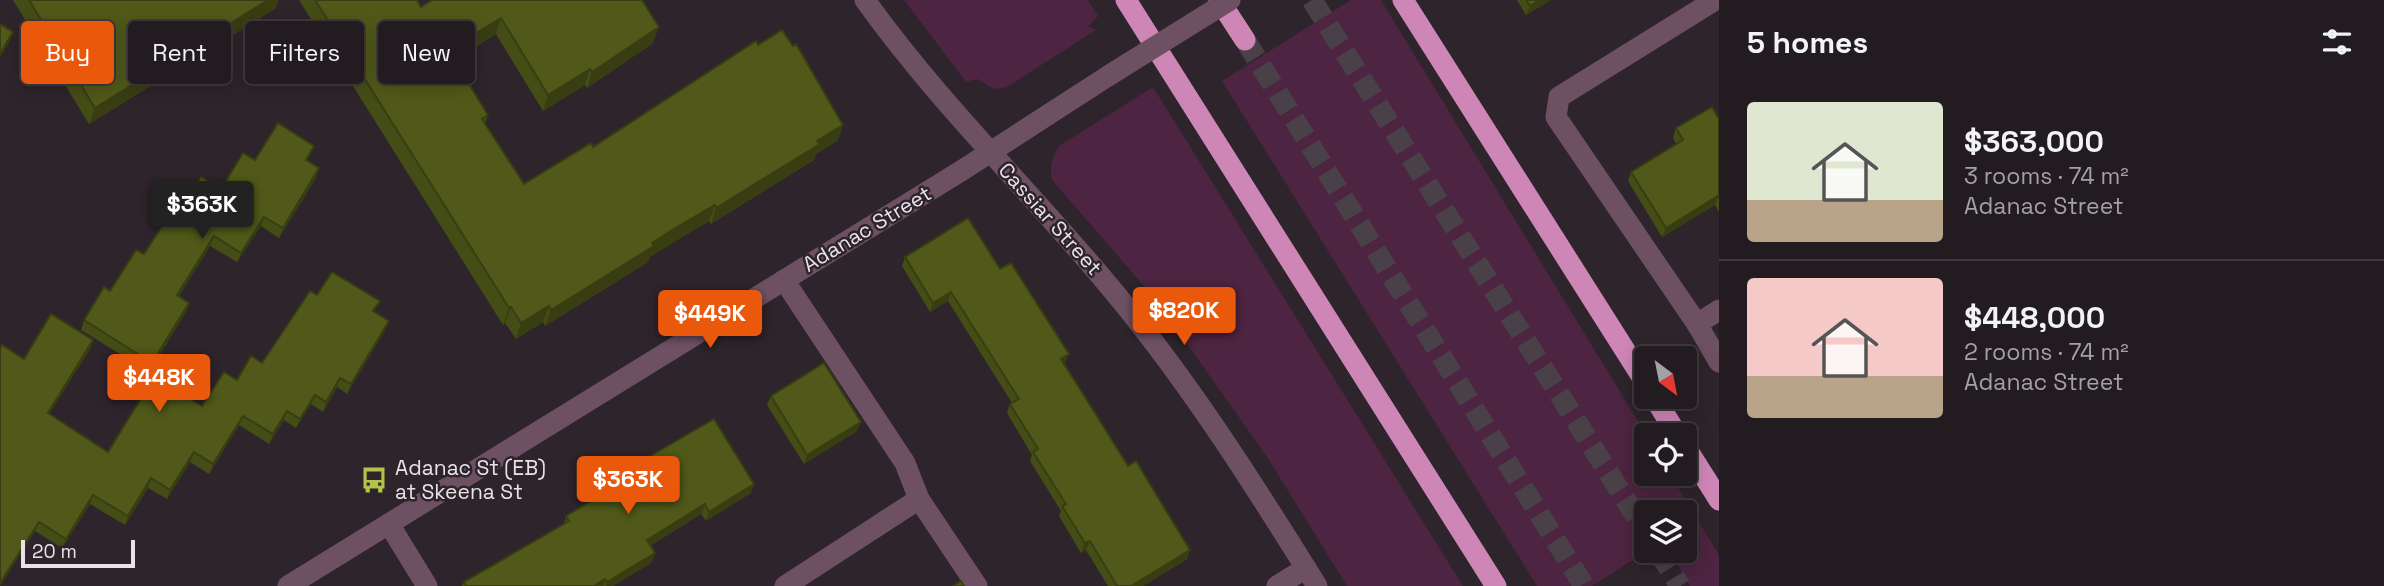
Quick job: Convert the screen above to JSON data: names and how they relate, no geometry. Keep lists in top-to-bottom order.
{
  "streets": {
    "street": ["Cassiar Street", "Adanac Street"]
  },
  "crossings": [
    ["Cassiar Street", "Adanac Street"]
  ],
  "places": {
    "bus stop": ["Adanac St (EB) at Skeena St"]
  },
  "scale_bar": "20 m",
  "north": "bottom right",
  "page": {
    "heading": "5 homes",
    "chip": [
      "Buy",
      "Rent",
      "Filters",
      "New"
    ],
    "list": [
      {
        "name": "$363,000",
        "note": "3 rooms · 74 m² · Adanac Street"
      },
      {
        "name": "$448,000",
        "note": "2 rooms · 74 m² · Adanac Street"
      }
    ],
    "price": [
      "$363K",
      "$820K",
      "$449K",
      "$448K",
      "$363K"
    ],
    "scale": "20 m"
  }
}
